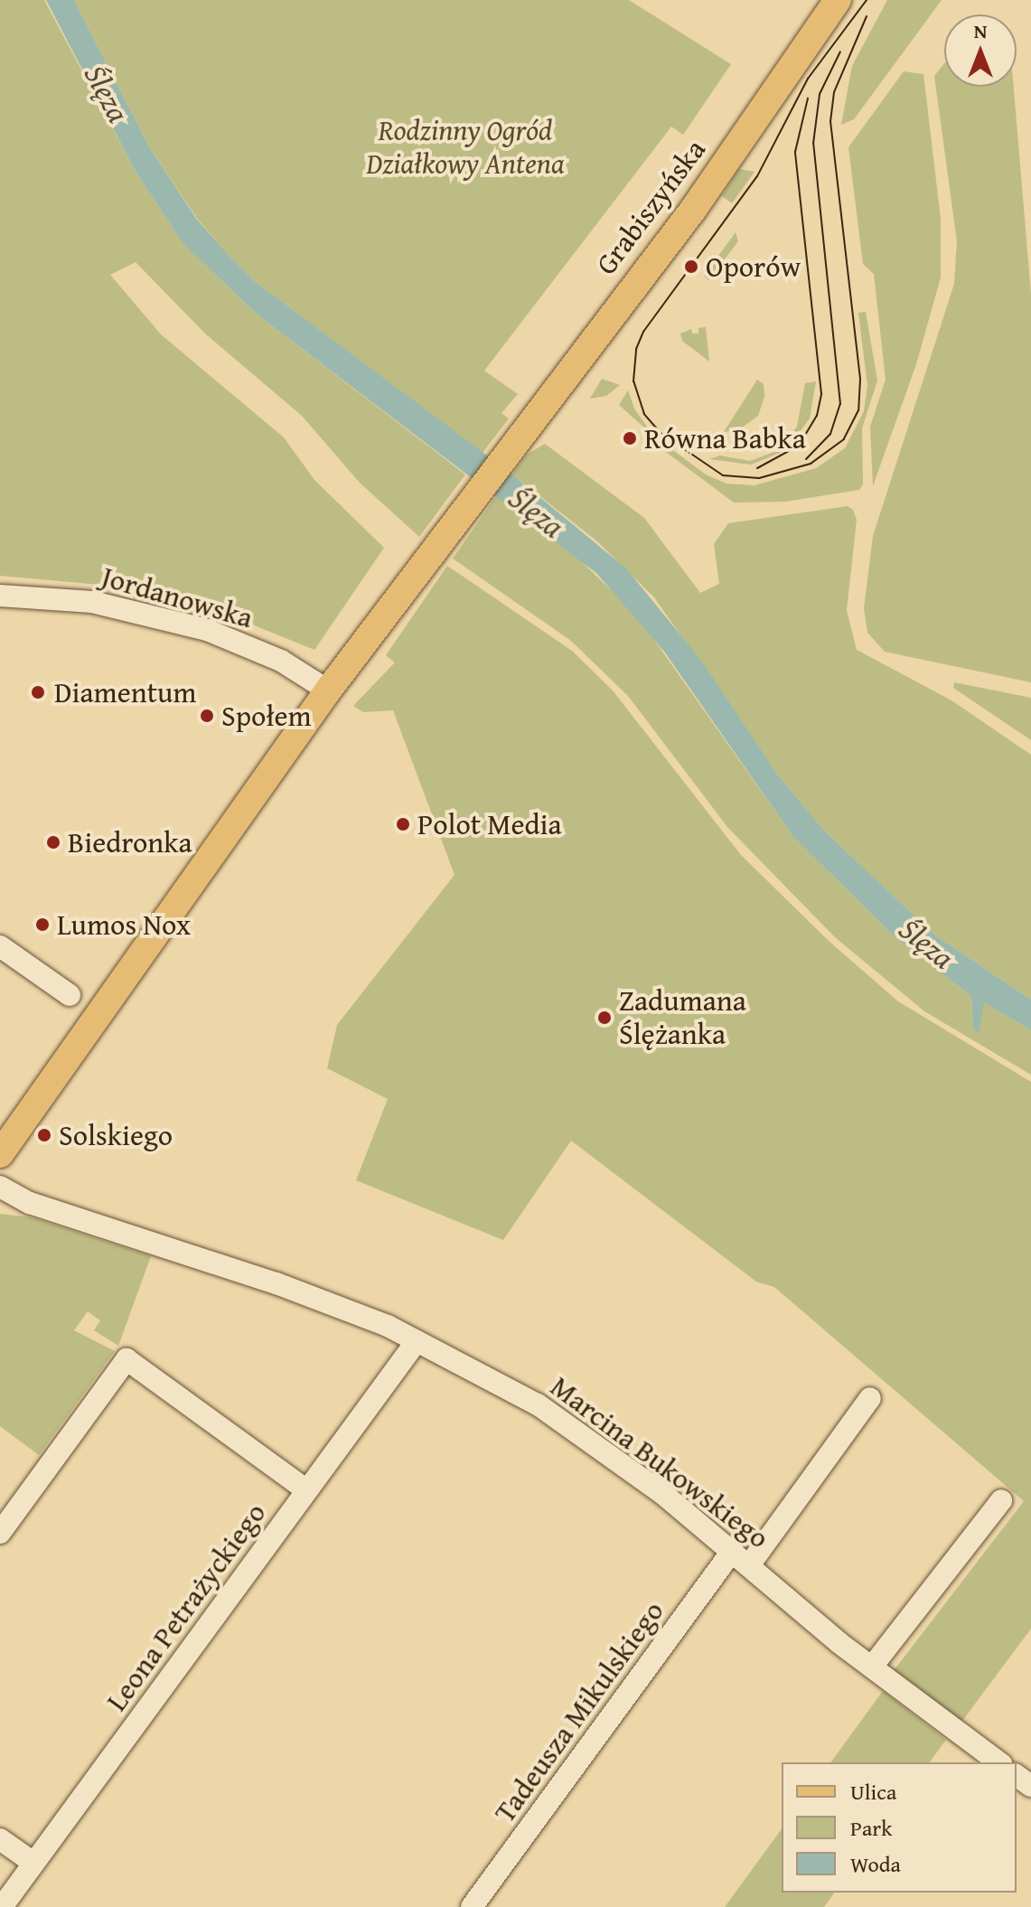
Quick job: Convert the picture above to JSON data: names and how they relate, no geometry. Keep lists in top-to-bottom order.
{
  "streets": {
    "main road": ["Grabiszyńska"],
    "street": [
      "Jordanowska",
      "Marcina Bukowskiego",
      "Leona Petrażyckiego",
      "Tadeusza Mikulskiego"
    ]
  },
  "crossings": [
    ["Grabiszyńska", "Jordanowska"],
    ["Marcina Bukowskiego", "Leona Petrażyckiego"],
    ["Marcina Bukowskiego", "Tadeusza Mikulskiego"]
  ],
  "water": ["Ślęza"],
  "parks": ["Rodzinny Ogród Działkowy Antena"],
  "places": [
    "Oporów",
    "Równa Babka",
    "Diamentum",
    "Społem",
    "Polot Media",
    "Biedronka",
    "Lumos Nox",
    "Zadumana Ślężanka",
    "Solskiego"
  ],
  "legend": ["Ulica", "Park", "Woda"],
  "north": "top"
}
